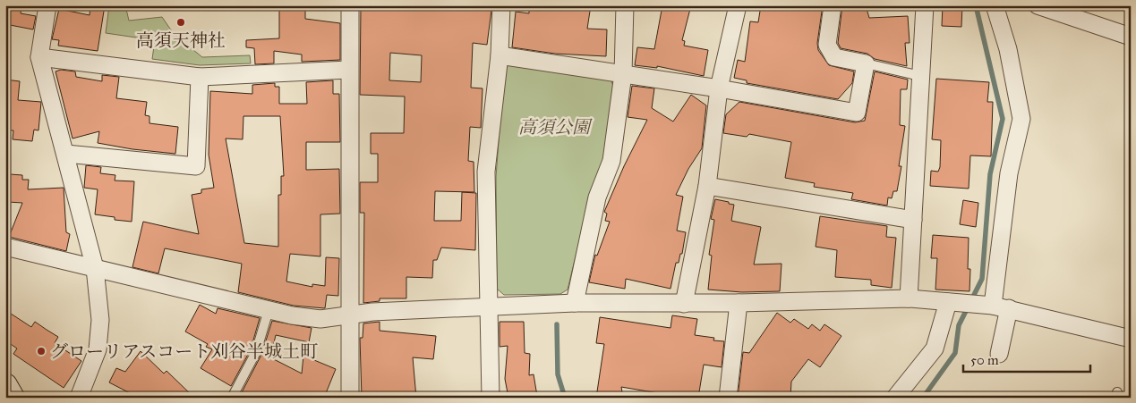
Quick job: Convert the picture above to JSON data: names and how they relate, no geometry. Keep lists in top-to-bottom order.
{
  "parks": ["高須公園"],
  "places": ["高須天神社", "グローリアスコート刈谷半城土町"],
  "scale_bar": "50 m"
}
